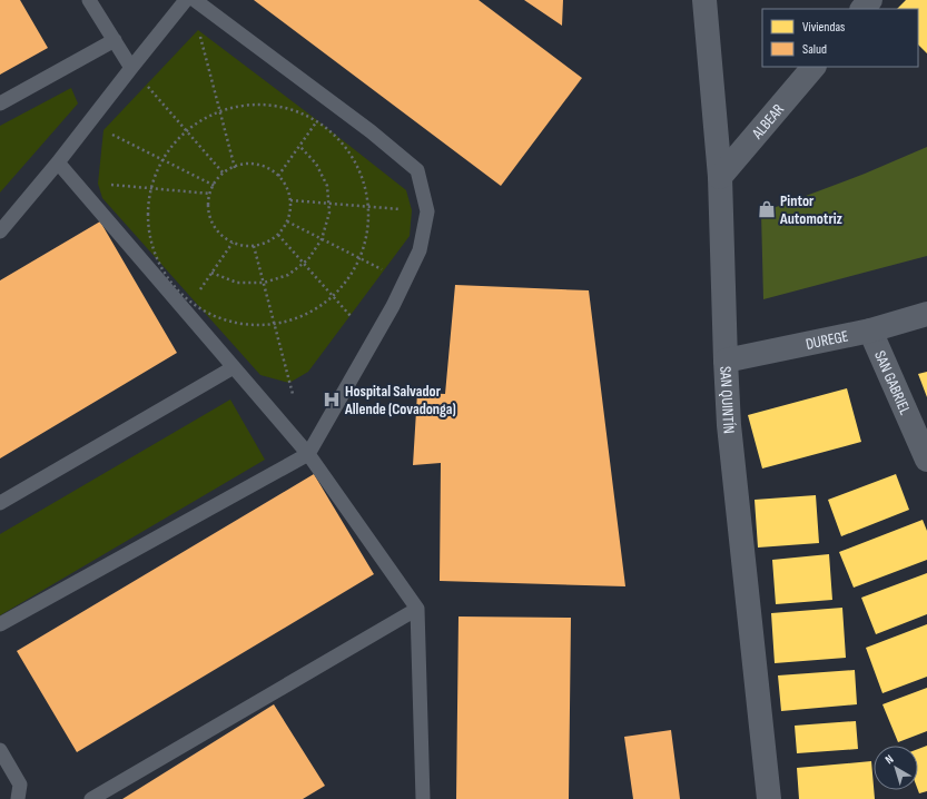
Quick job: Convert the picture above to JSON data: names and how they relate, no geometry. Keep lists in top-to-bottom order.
{
  "streets": {
    "street": [
      "ALBEAR",
      "DUREGE",
      "SAN GABRIEL",
      "SAN QUINTÍN"
    ]
  },
  "crossings": [
    ["ALBEAR", "SAN QUINTÍN"],
    ["DUREGE", "SAN GABRIEL"],
    ["DUREGE", "SAN QUINTÍN"]
  ],
  "places": {
    "shop": ["Pintor Automotriz"],
    "hospital": ["Hospital Salvador Allende (Covadonga)"]
  },
  "legend": ["Viviendas", "Salud"],
  "north": "top left"
}
